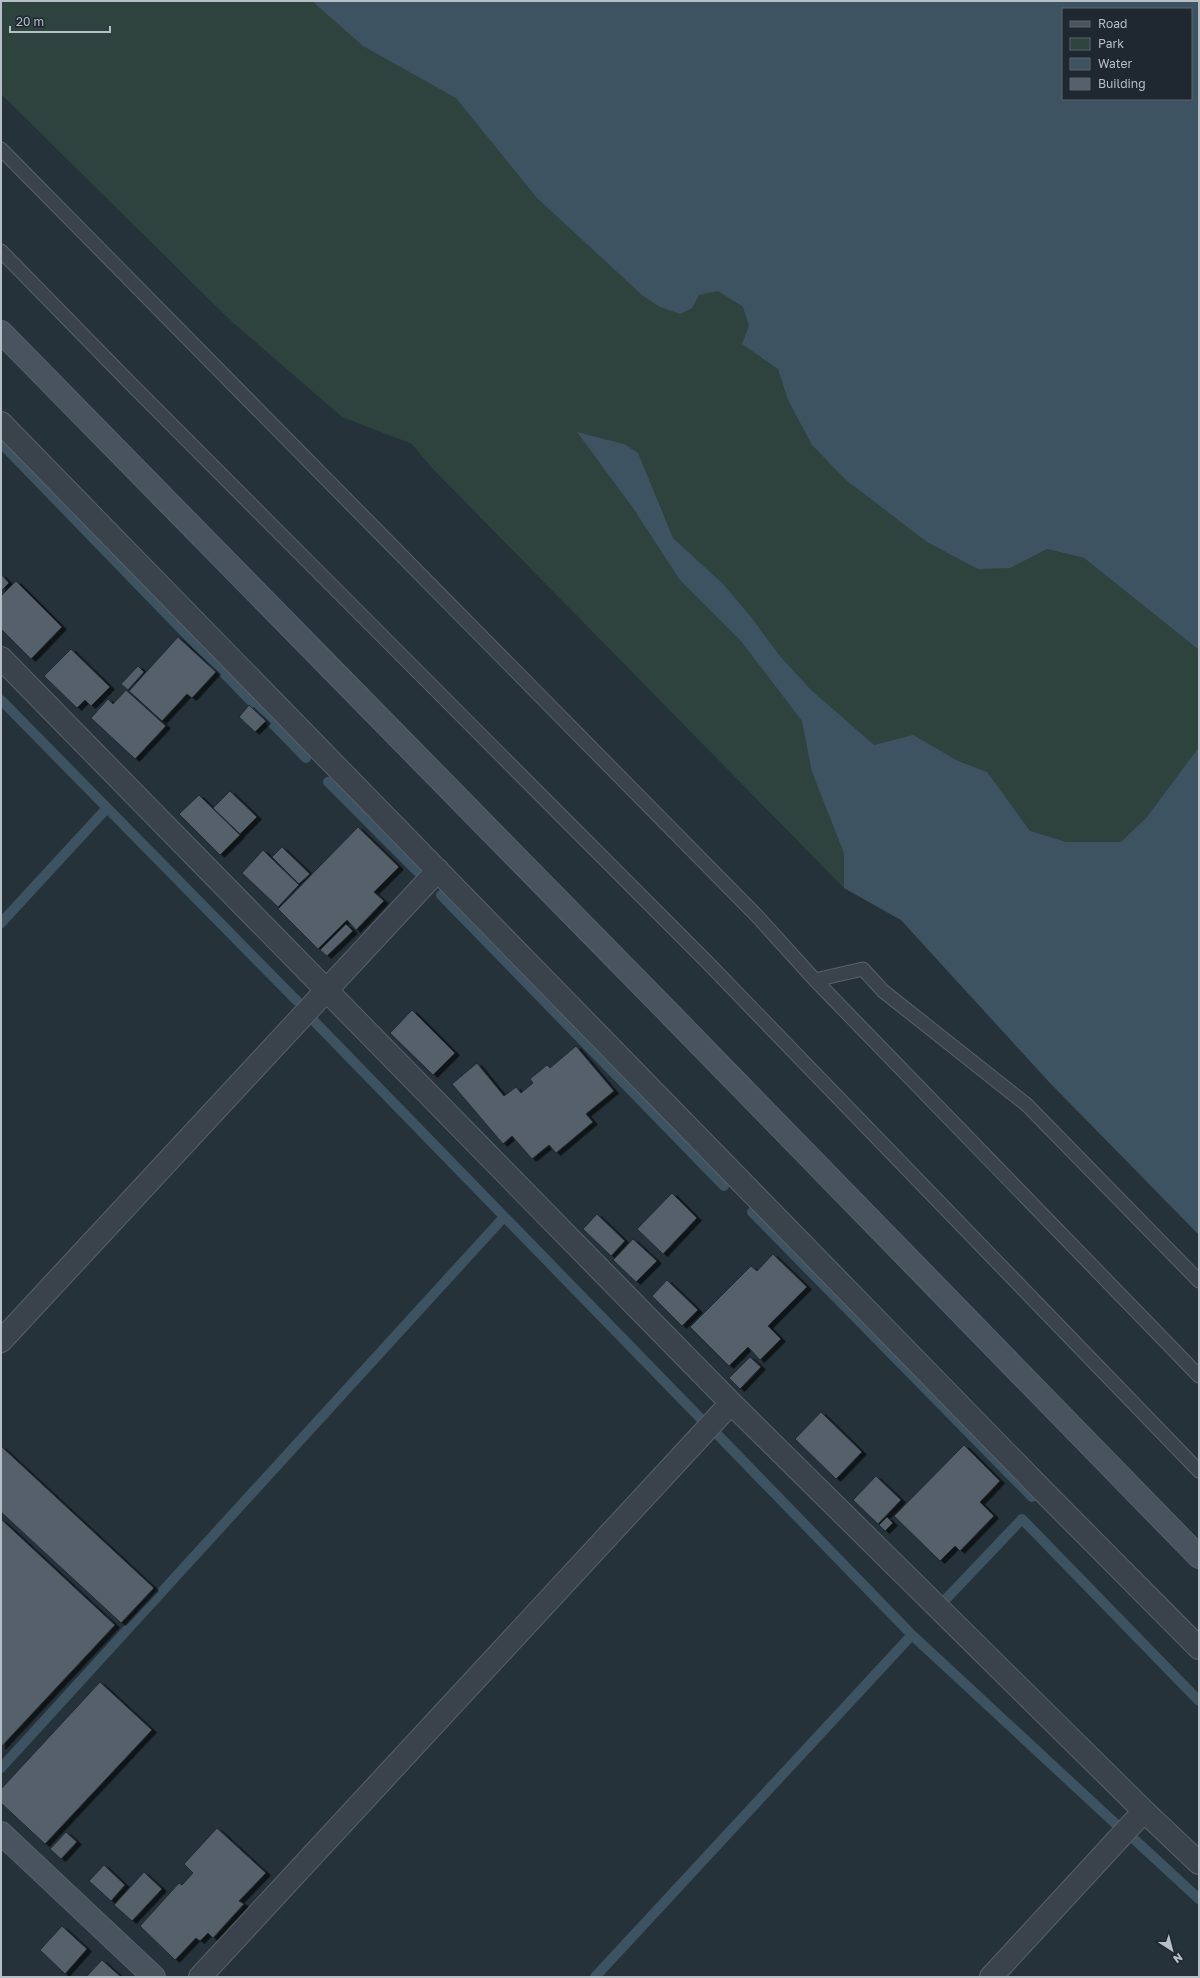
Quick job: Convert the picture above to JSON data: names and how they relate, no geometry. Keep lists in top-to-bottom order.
{
  "legend": [
    "Road",
    "Park",
    "Water",
    "Building"
  ],
  "scale_bar": "20 m",
  "north": "bottom right"
}
